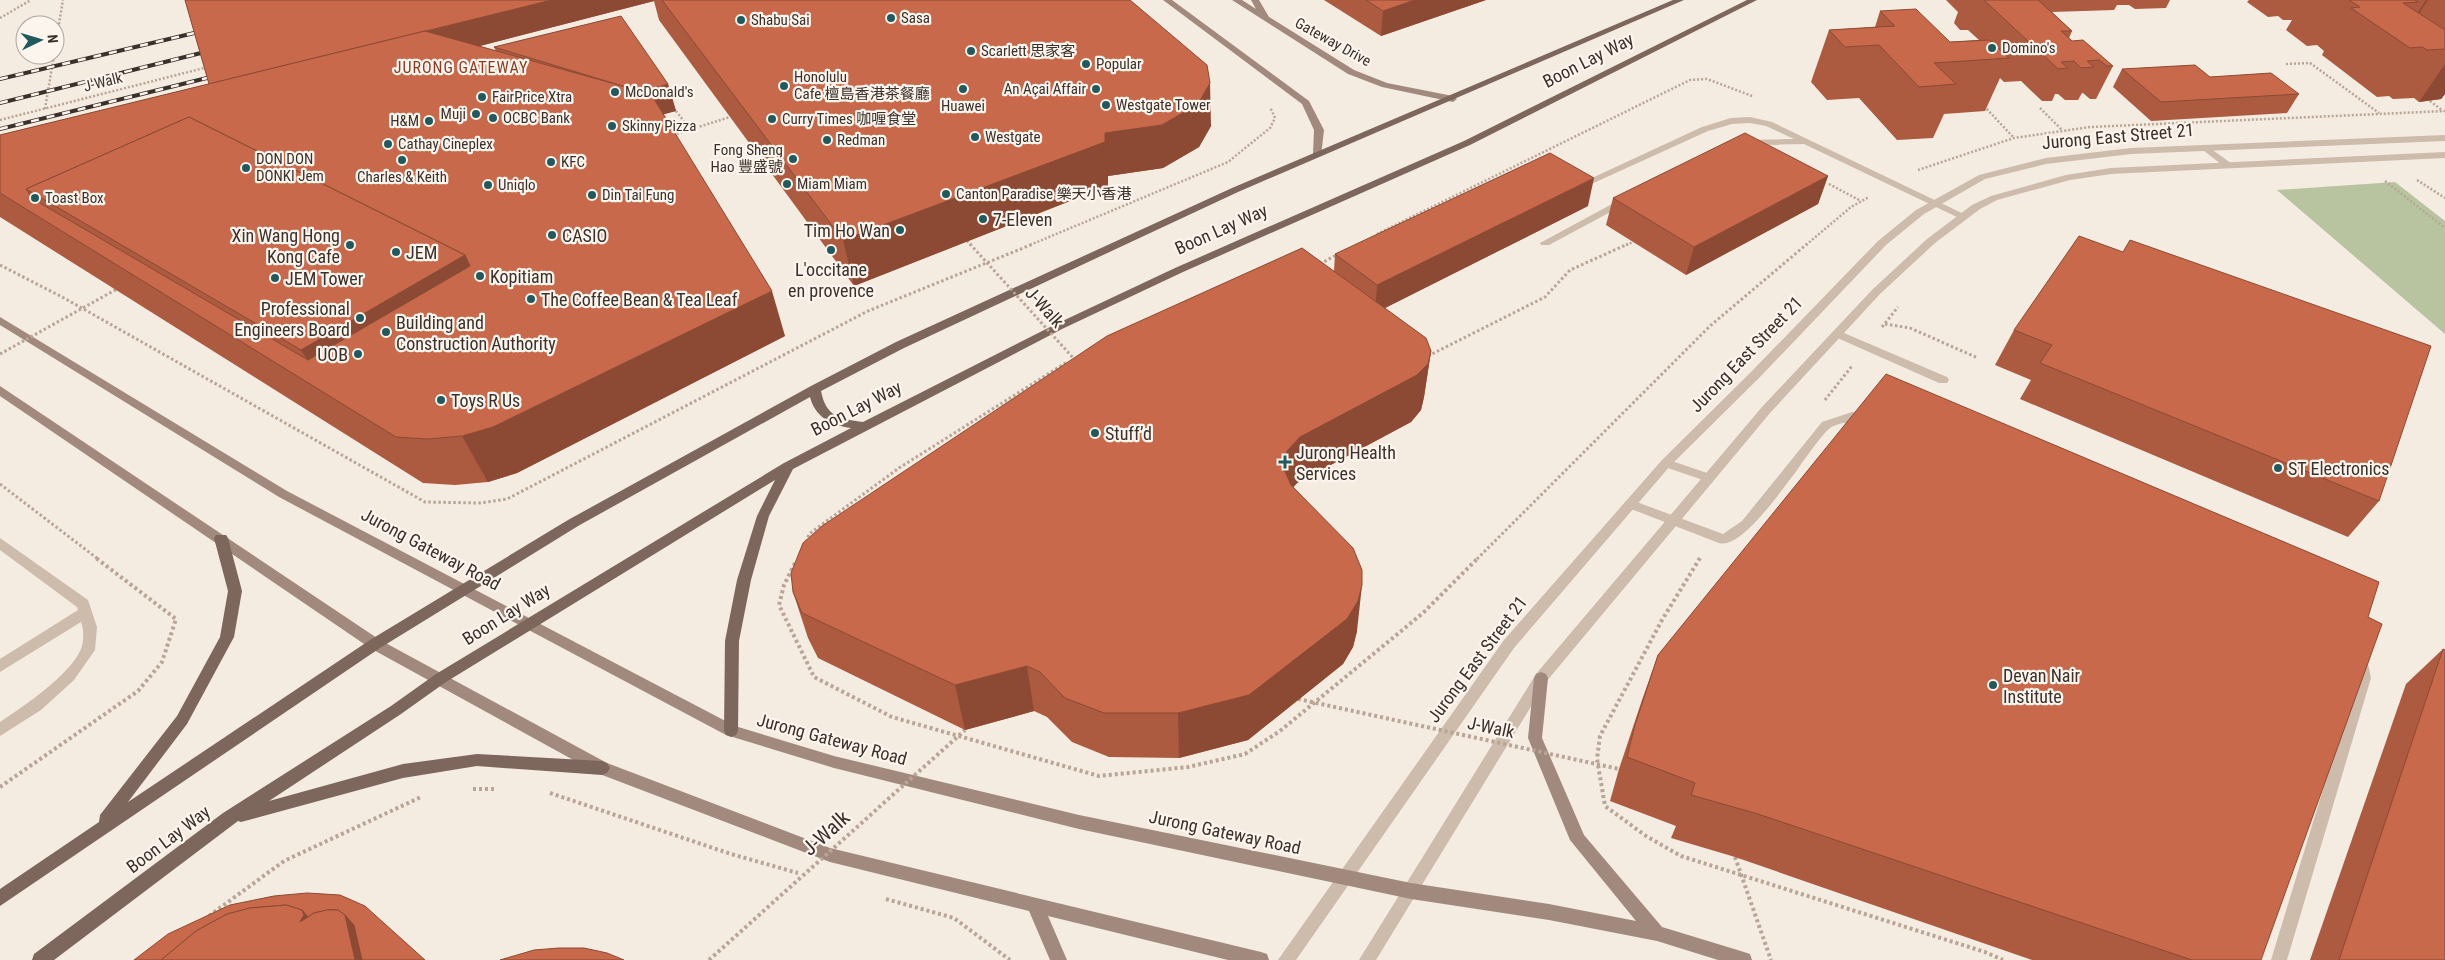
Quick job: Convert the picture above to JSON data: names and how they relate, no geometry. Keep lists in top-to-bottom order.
{
  "streets": {
    "main road": ["Gateway Drive", "Boon Lay Way", "Jurong Gateway Road"],
    "street": ["Jurong East Street 21"],
    "path": ["J-Walk"]
  },
  "crossings": [
    ["Gateway Drive", "Boon Lay Way"],
    ["Boon Lay Way", "Jurong Gateway Road"],
    ["Jurong East Street 21", "Jurong Gateway Road"]
  ],
  "districts": ["JURONG GATEWAY"],
  "places": {
    "other": [
      "Sasa",
      "Shabu Sai",
      "Domino's",
      "Scarlett 思家客",
      "Popular",
      "Honolulu Cafe 檀島香港茶餐廳",
      "Huawei",
      "An Açai Affair",
      "McDonald's",
      "FairPrice Xtra",
      "Westgate Tower",
      "Muji",
      "OCBC Bank",
      "Curry Times 咖喱食堂",
      "H&M",
      "Skinny Pizza",
      "Westgate",
      "Redman",
      "Cathay Cineplex",
      "Fong Sheng Hao 豐盛號",
      "Charles & Keith",
      "KFC",
      "DON DON DONKI Jem",
      "Miam Miam",
      "Uniqlo",
      "Canton Paradise 樂天小香港",
      "Din Tai Fung",
      "Toast Box",
      "7-Eleven",
      "Tim Ho Wan",
      "CASIO",
      "Xin Wang Hong Kong Cafe",
      "L'occitane en provence",
      "JEM",
      "Kopitiam",
      "JEM Tower",
      "The Coffee Bean & Tea Leaf",
      "Professional Engineers Board",
      "Building and Construction Authority",
      "UOB",
      "Toys R Us",
      "Stuff’d",
      "ST Electronics",
      "Devan Nair Institute"
    ],
    "health": ["Jurong Health Services"]
  },
  "north": "right"
}
